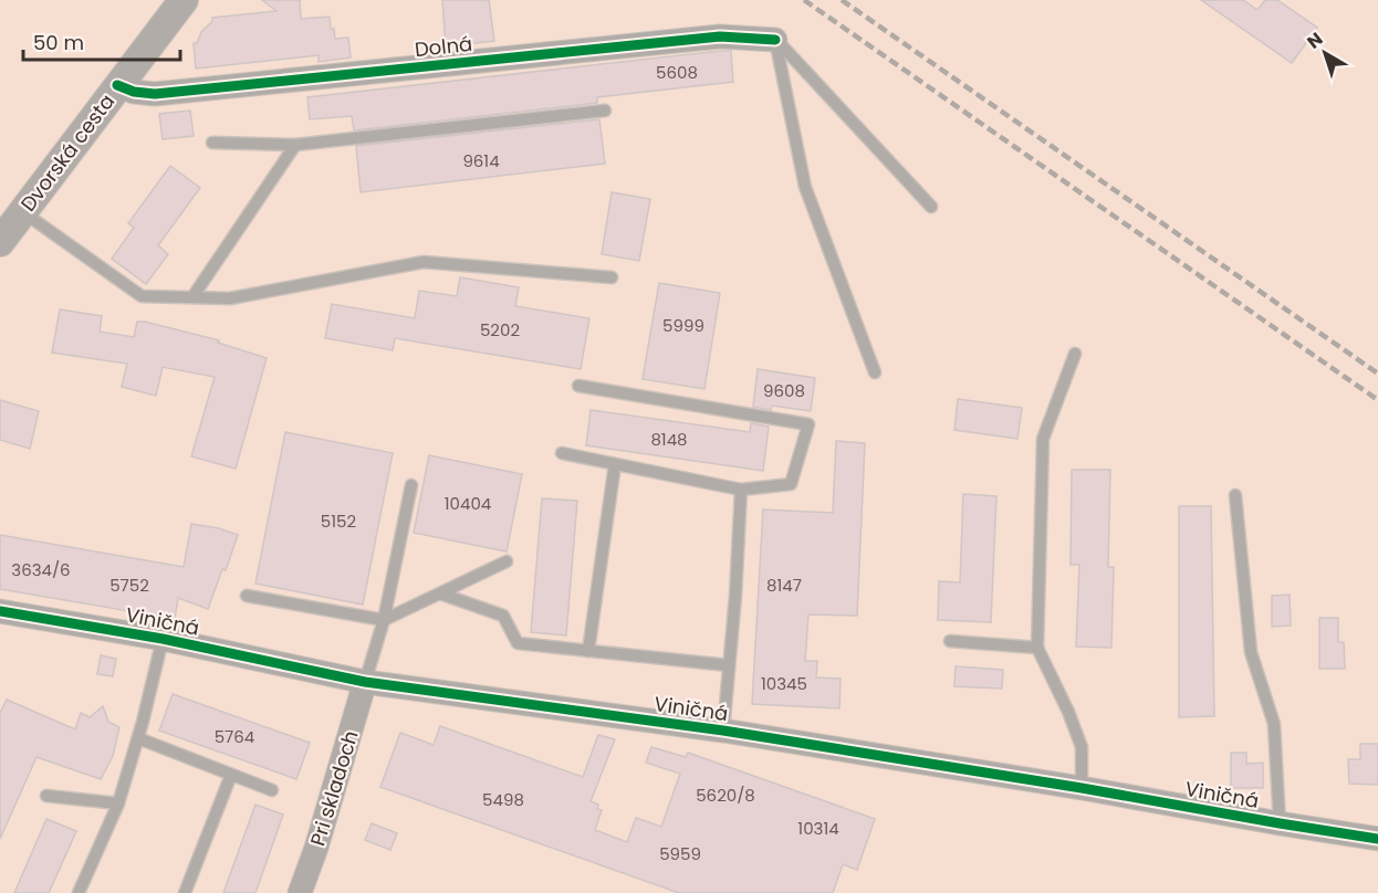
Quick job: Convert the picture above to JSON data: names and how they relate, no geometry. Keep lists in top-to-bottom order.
{
  "streets": {
    "street": [
      "Dolná",
      "Dvorská cesta",
      "Viničná",
      "Pri skladoch"
    ]
  },
  "crossings": [
    ["Dolná", "Dvorská cesta"],
    ["Viničná", "Pri skladoch"]
  ],
  "house_numbers": [
    "5608",
    "9614",
    "5999",
    "5202",
    "9608",
    "8148",
    "10404",
    "5152",
    "3634/6",
    "5752",
    "8147",
    "10345",
    "5764",
    "5620/8",
    "5498",
    "10314",
    "5959"
  ],
  "scale_bar": "50 m",
  "north": "top left"
}
